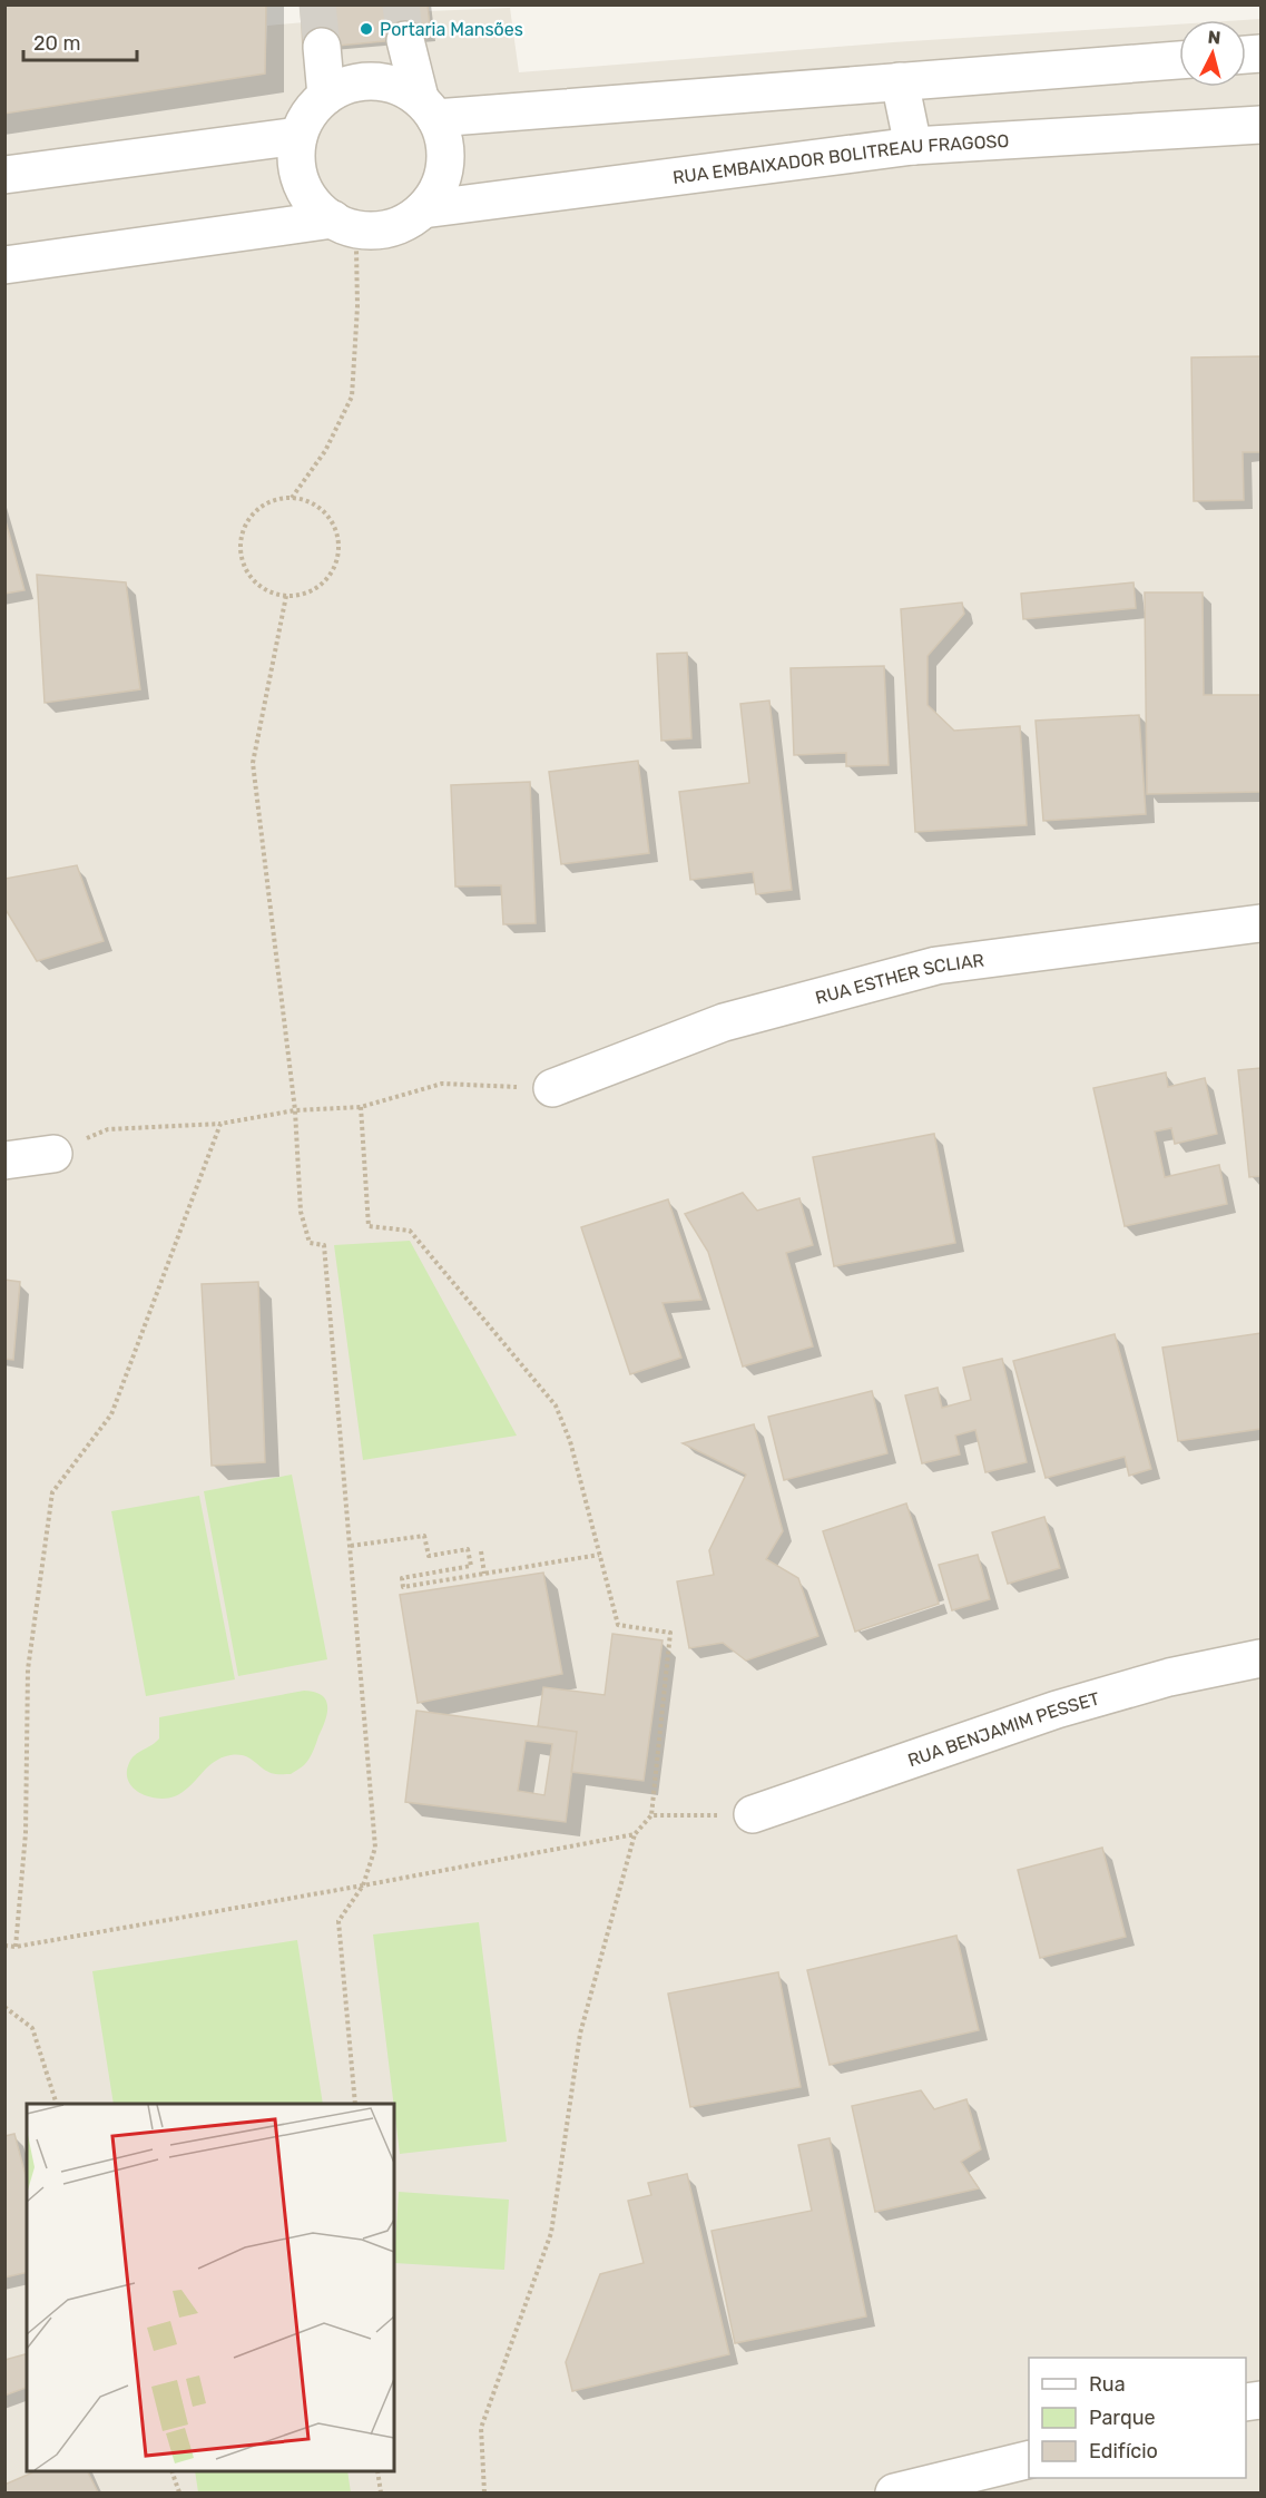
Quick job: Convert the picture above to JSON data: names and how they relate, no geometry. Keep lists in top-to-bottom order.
{
  "streets": {
    "street": ["RUA EMBAIXADOR BOLITREAU FRAGOSO", "RUA ESTHER SCLIAR", "RUA BENJAMIM PESSET"]
  },
  "places": ["Portaria Mansões"],
  "legend": ["Rua", "Parque", "Edifício"],
  "scale_bar": "20 m",
  "north": "top"
}
